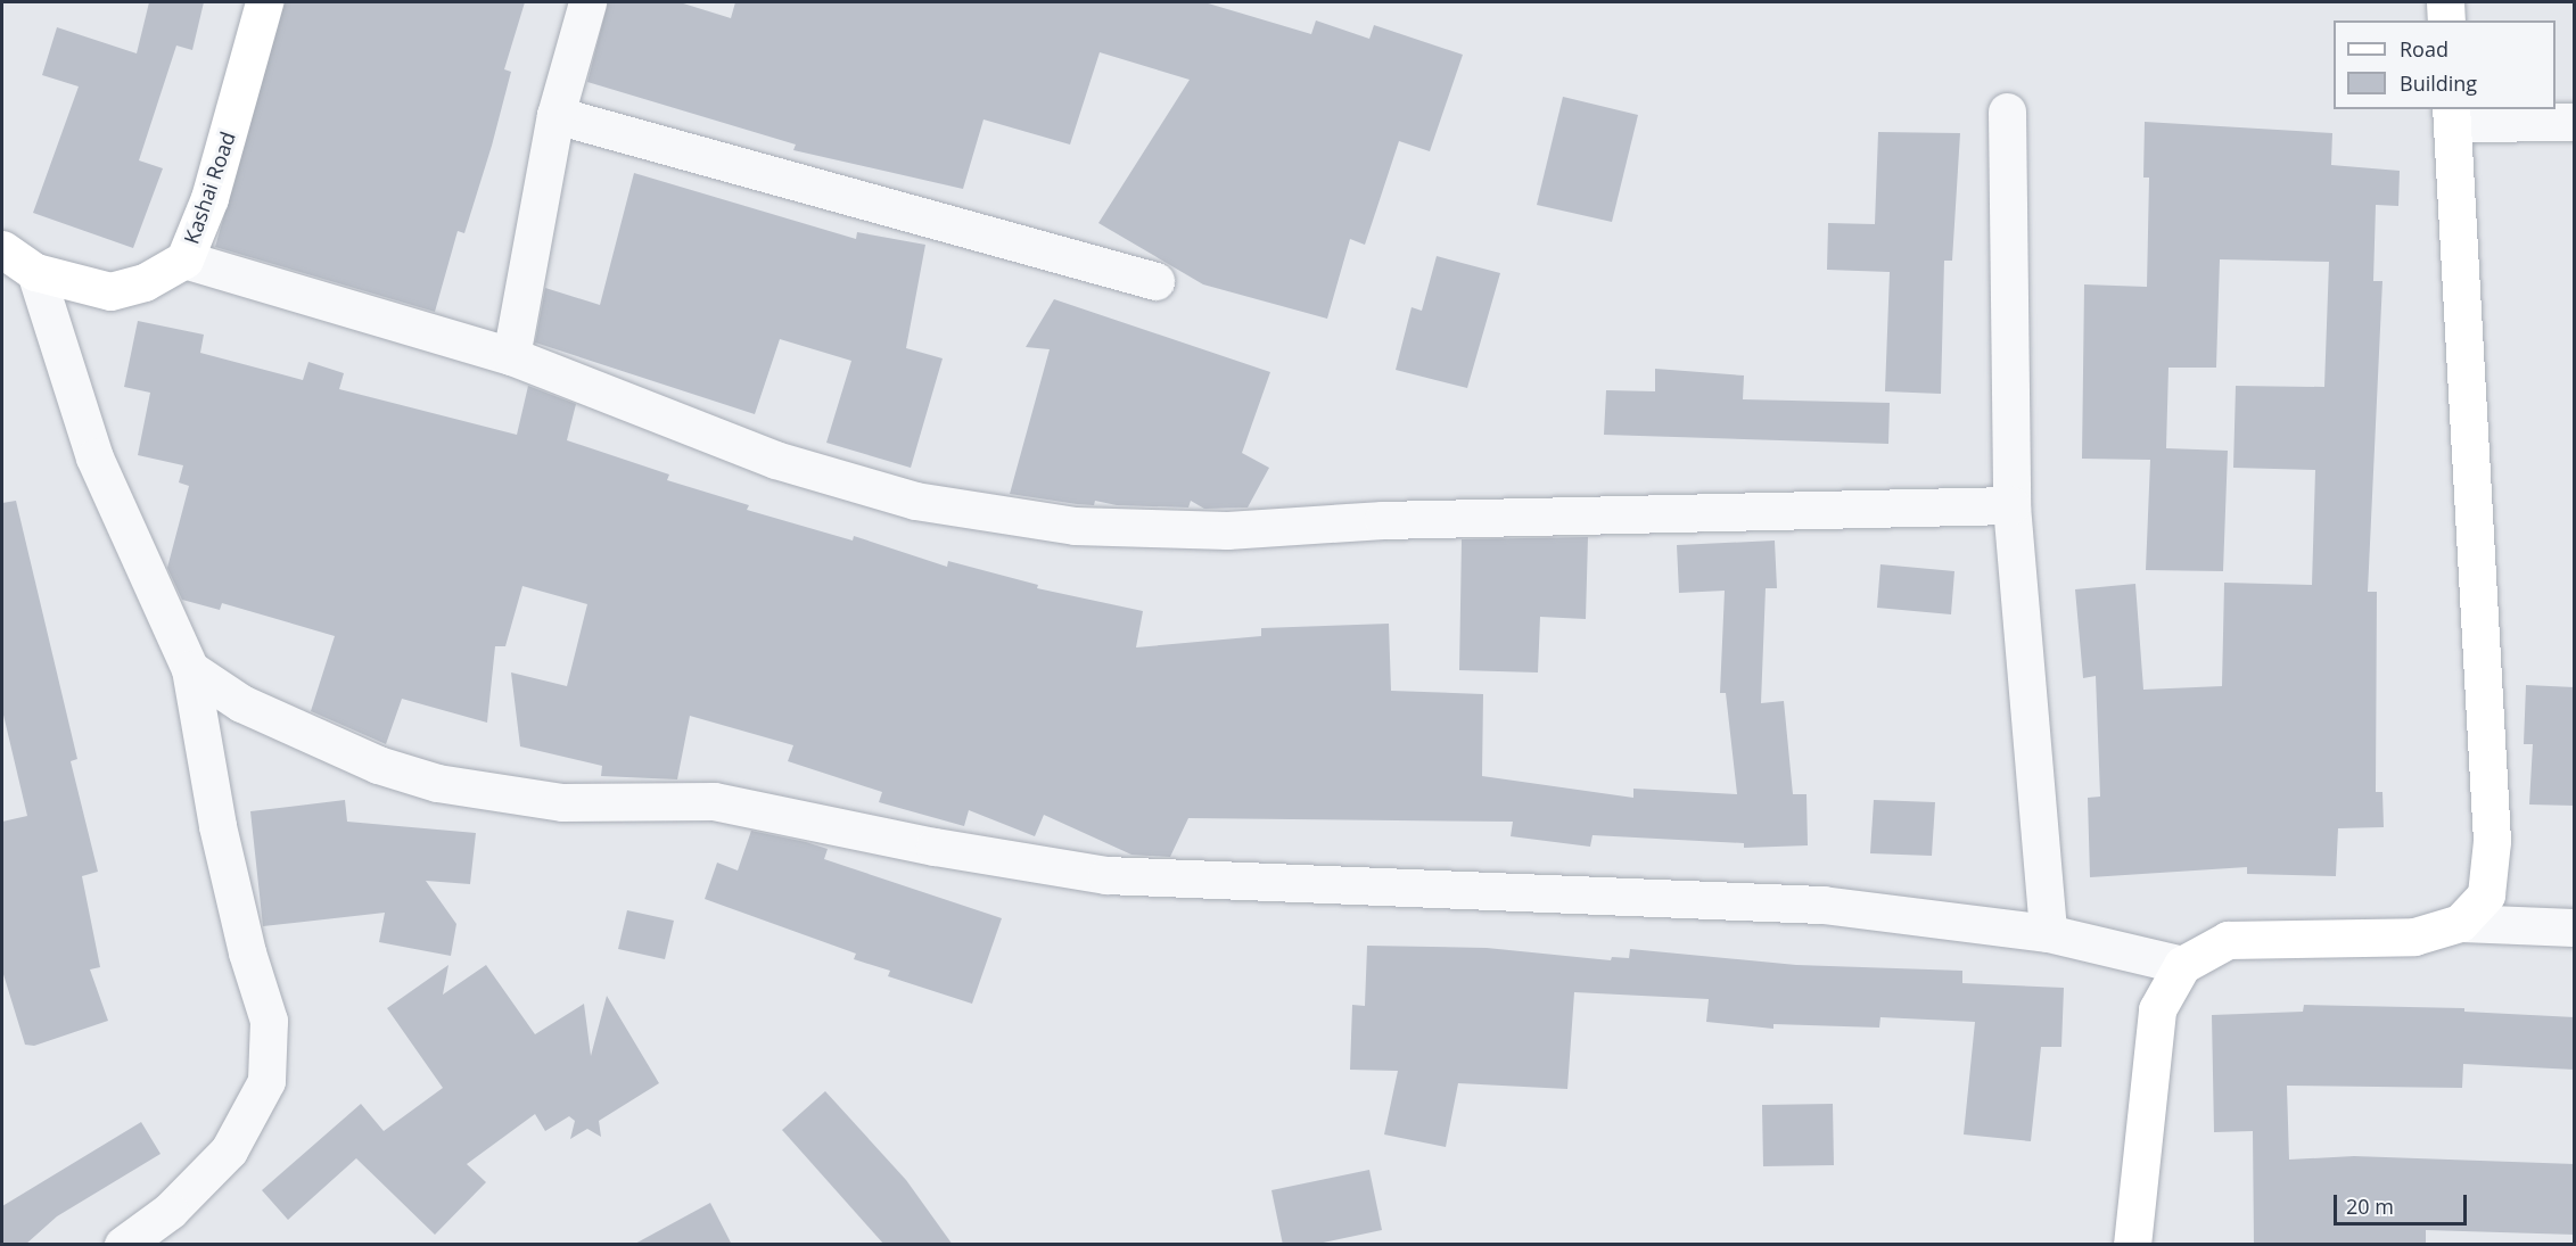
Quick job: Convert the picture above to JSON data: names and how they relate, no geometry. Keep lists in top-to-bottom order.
{
  "streets": {
    "street": ["Kashai Road"]
  },
  "legend": ["Road", "Building"],
  "scale_bar": "20 m"
}
